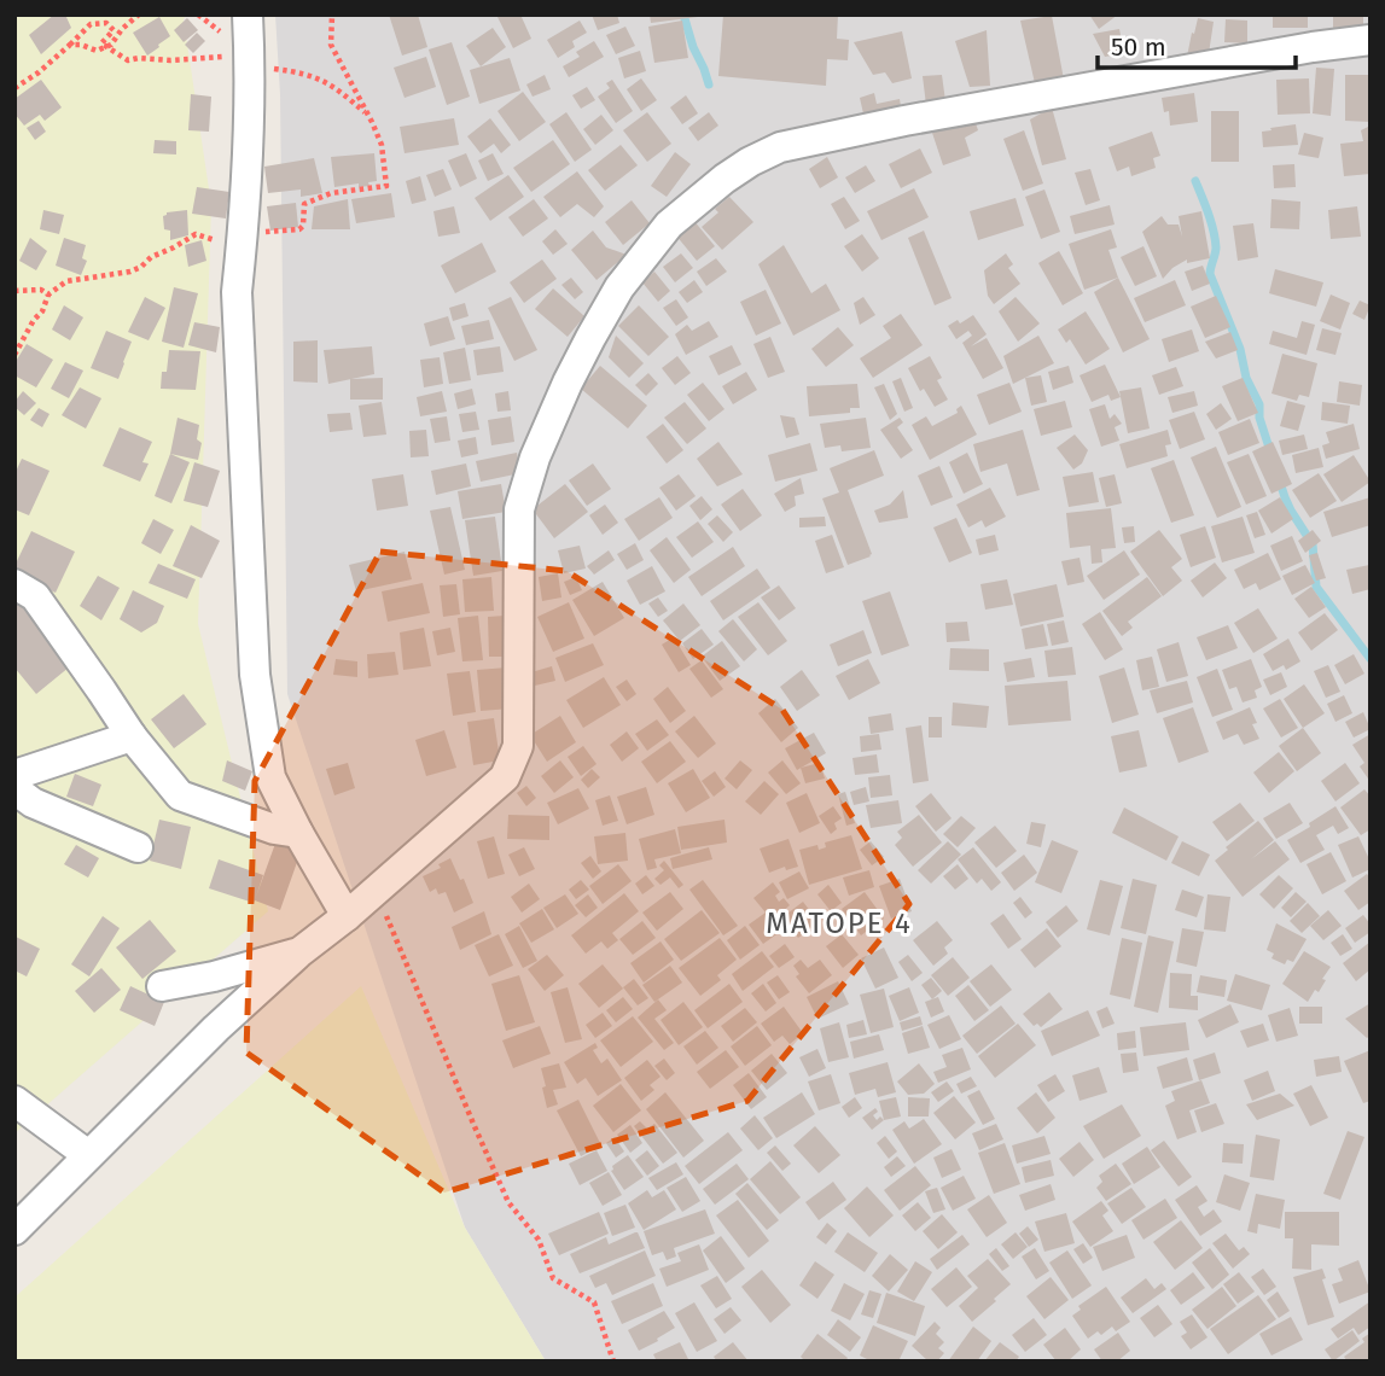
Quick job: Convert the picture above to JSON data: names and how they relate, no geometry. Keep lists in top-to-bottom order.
{
  "districts": ["MATOPE 4"],
  "scale_bar": "50 m"
}
